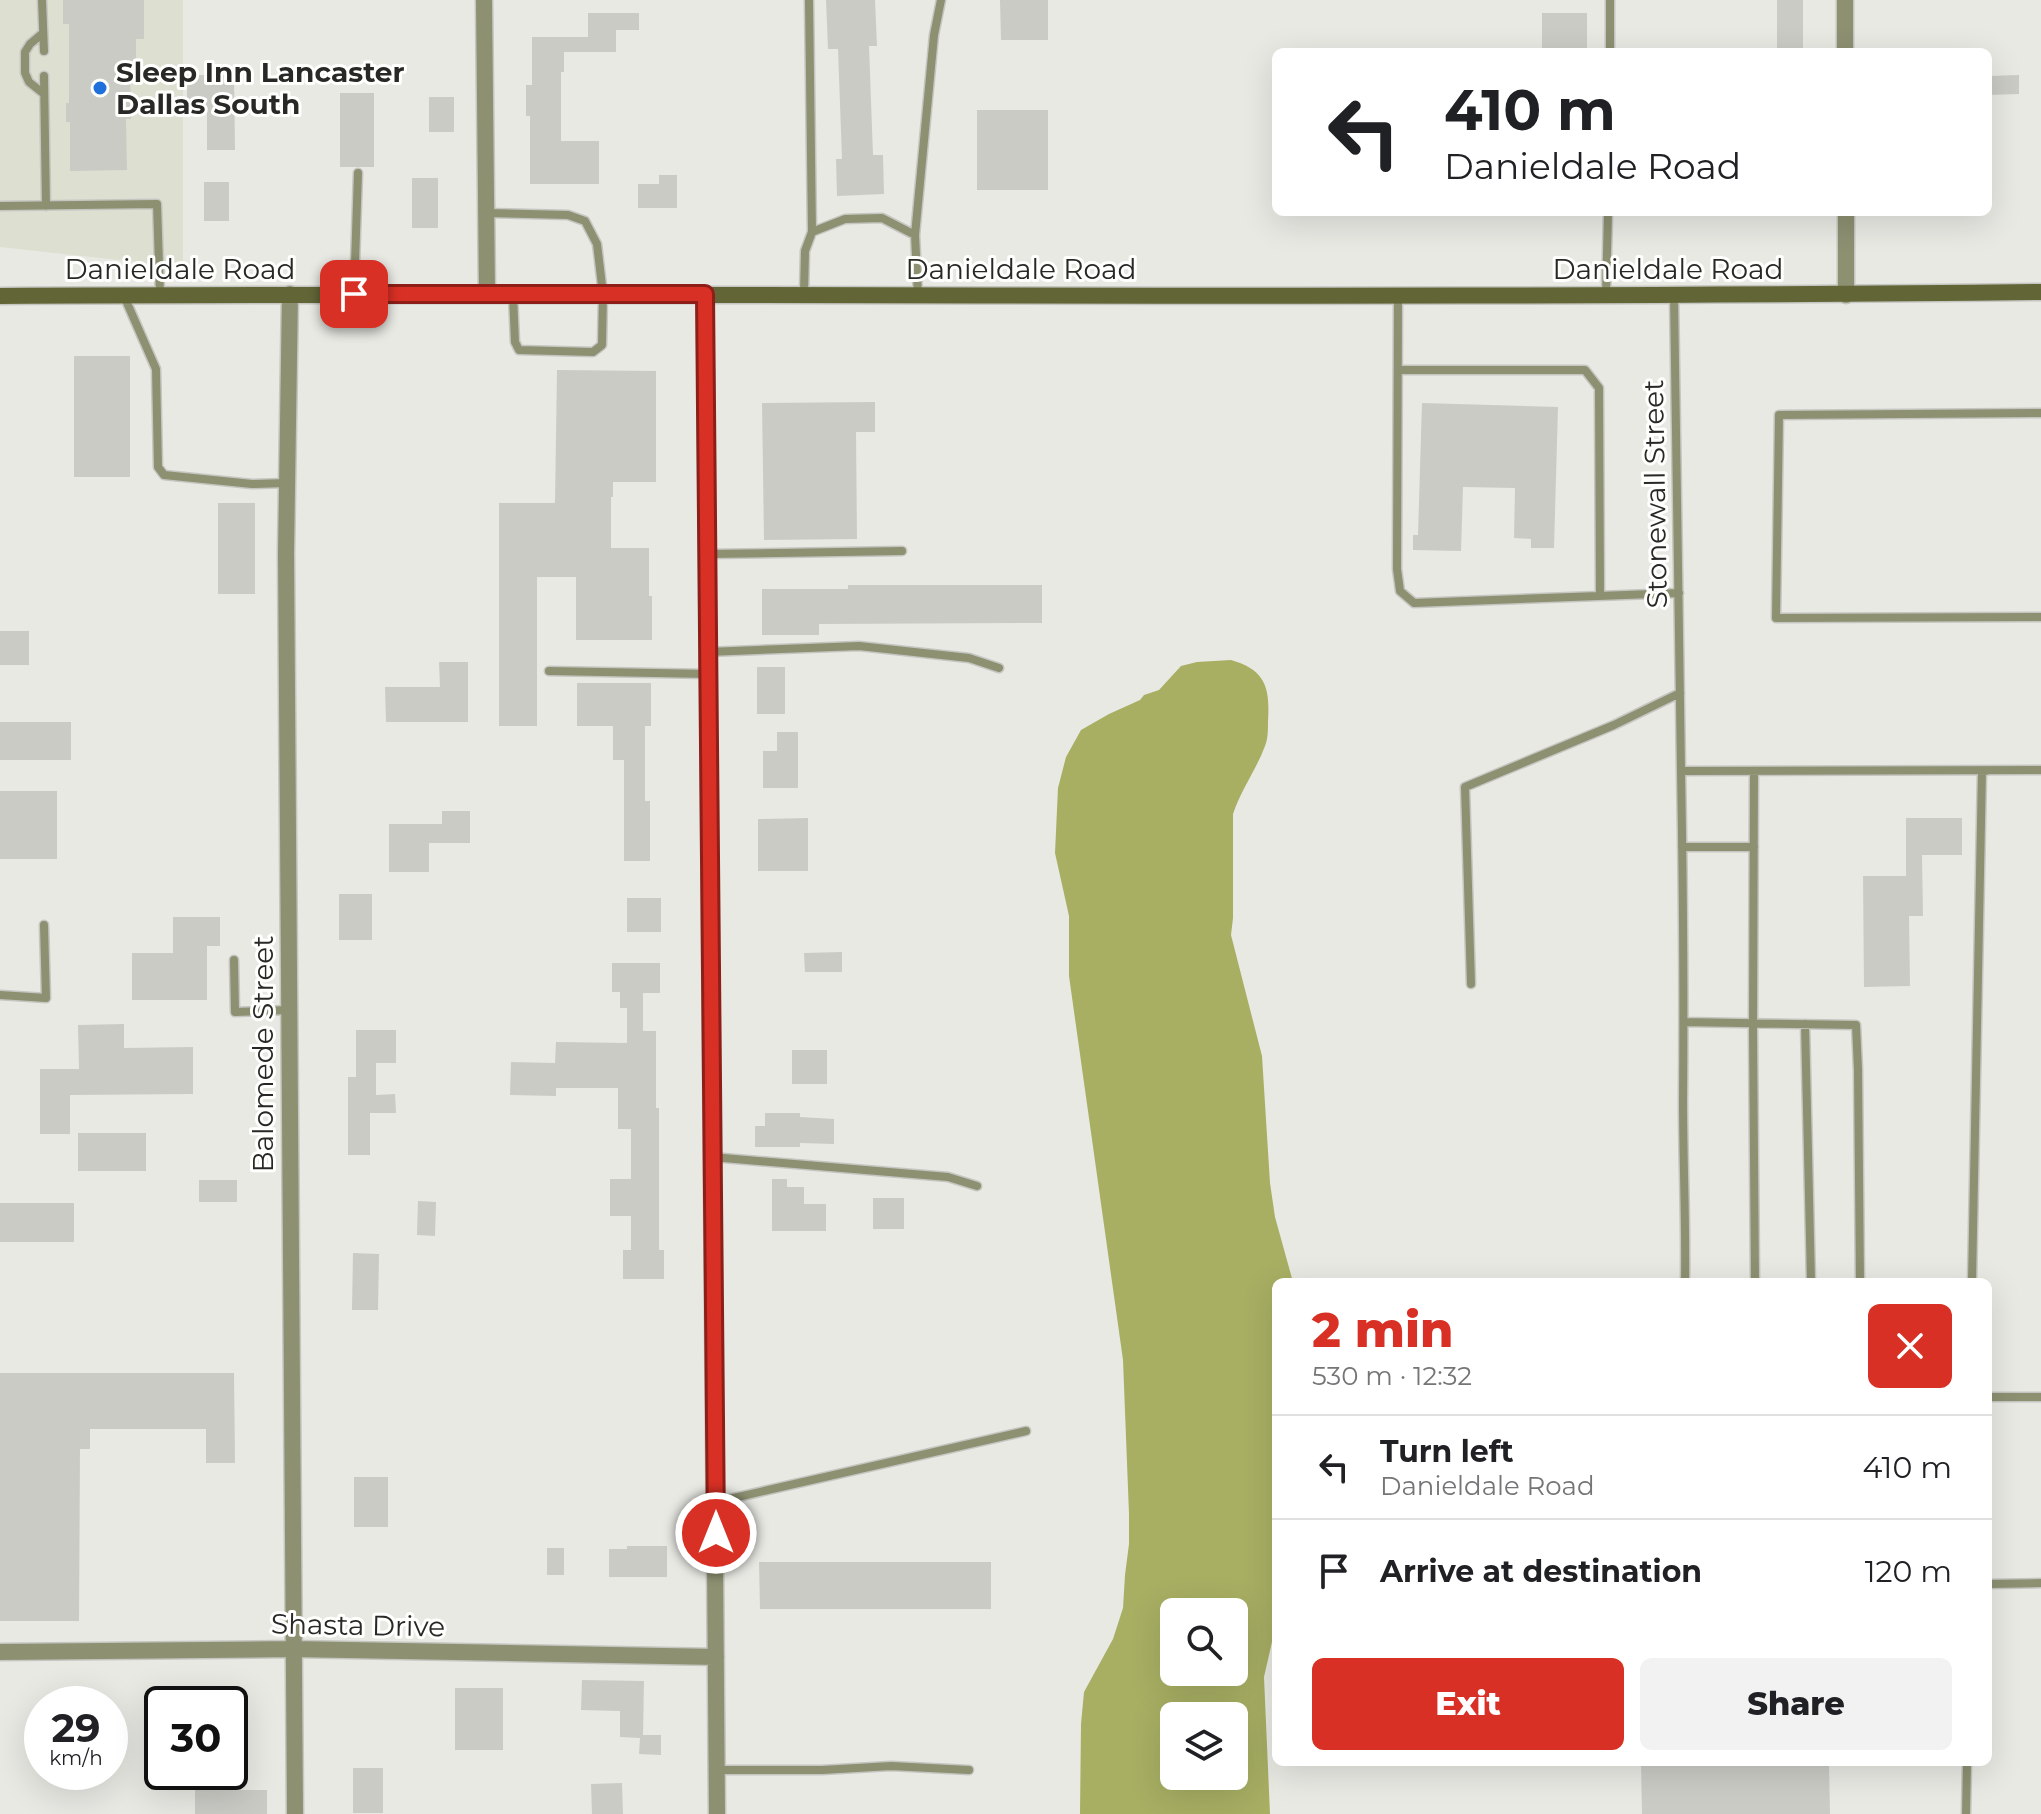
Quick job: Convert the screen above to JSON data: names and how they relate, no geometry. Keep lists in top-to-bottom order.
{
  "streets": {
    "street": ["Danieldale Road", "Balomede Street", "Shasta Drive"],
    "lane": ["Stonewall Street"]
  },
  "crossings": [
    ["Danieldale Road", "Stonewall Street"],
    ["Danieldale Road", "Balomede Street"],
    ["Balomede Street", "Shasta Drive"]
  ],
  "places": ["Sleep Inn Lancaster Dallas South"],
  "page": {
    "turn": ["410 m", "Danieldale Road"],
    "heading": ["2 min", "530 m · 12:32"],
    "list": [
      {
        "name": "Turn left",
        "note": "Danieldale Road",
        "value": "410 m"
      },
      {
        "name": "Arrive at destination",
        "value": "120 m"
      }
    ],
    "buttons": ["Exit", "Share"],
    "speed": "29 km/h",
    "limit": "30"
  }
}
